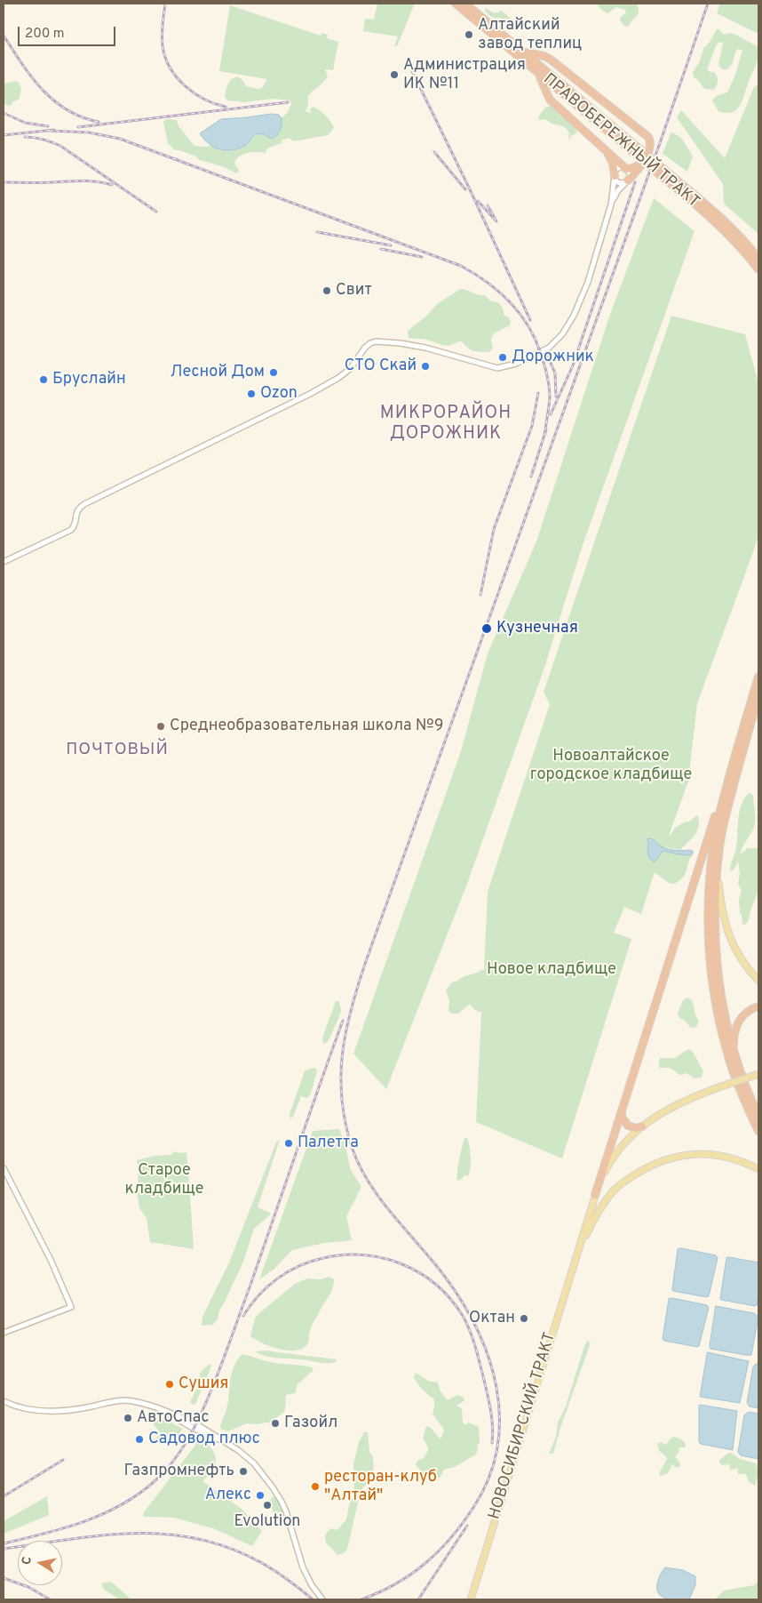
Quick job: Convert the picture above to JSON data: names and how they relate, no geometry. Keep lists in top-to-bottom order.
{
  "streets": {
    "highway": ["ПРАВОБЕРЕЖНЫЙ ТРАКТ"],
    "main road": ["НОВОСИБИРСКИЙ ТРАКТ"]
  },
  "districts": ["МИКРОРАЙОН ДОРОЖНИК", "ПОЧТОВЫЙ"],
  "parks": ["Новоалтайское городское кладбище", "Новое кладбище", "Старое кладбище"],
  "places": [
    "Алтайский завод теплиц",
    "Администрация ИК №11",
    "Свит",
    "Дорожник",
    "СТО Скай",
    "Лесной Дом",
    "Бруслайн",
    "Ozon",
    "Кузнечная",
    "Среднеобразовательная школа №9",
    "Палетта",
    "Октан",
    "Сушия",
    "АвтоСпас",
    "Газойл",
    "Садовод плюс",
    "Газпромнефть",
    "ресторан-клуб \"Алтай\"",
    "Алекс",
    "Evolution"
  ],
  "scale_bar": "200 m",
  "north": "left"
}
